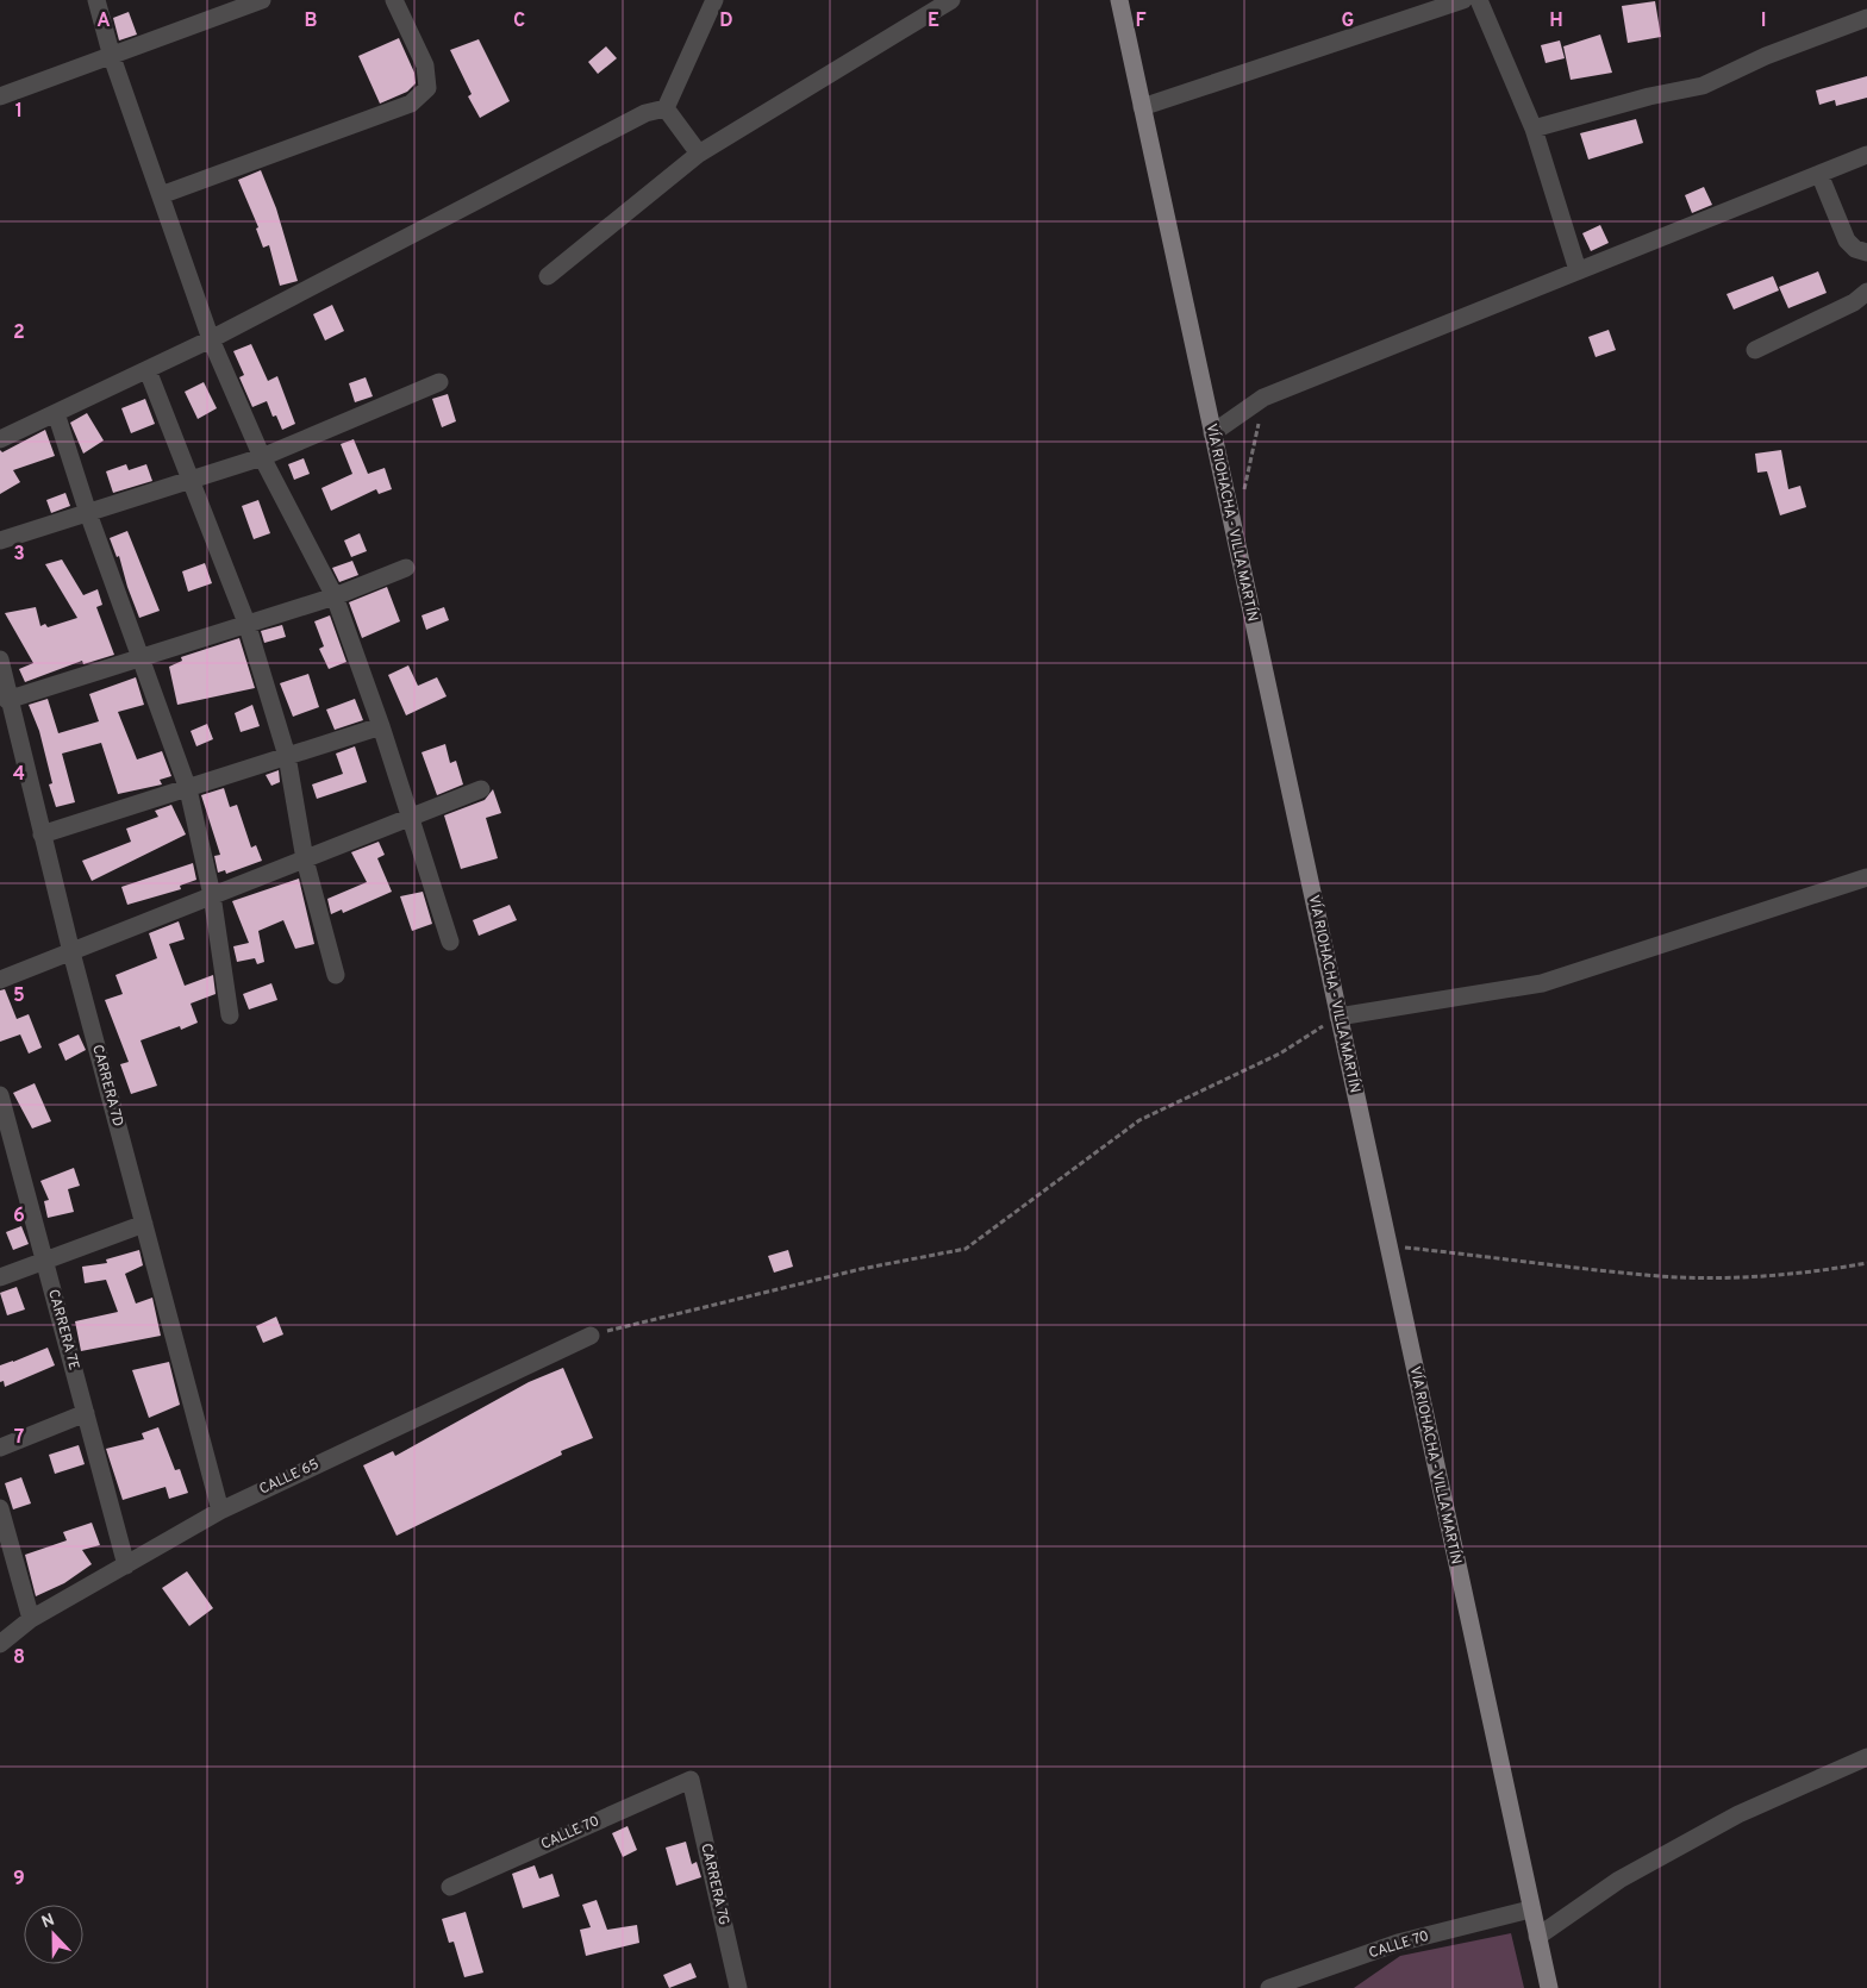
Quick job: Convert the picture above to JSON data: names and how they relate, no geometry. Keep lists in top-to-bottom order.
{
  "streets": {
    "main road": ["VÍA RIOHACHA - VILLA MARTÍN"],
    "street": [
      "CARRERA 7D",
      "CARRERA 7E",
      "CALLE 65",
      "CALLE 70",
      "CARRERA 7G"
    ]
  },
  "crossings": [
    ["VÍA RIOHACHA - VILLA MARTÍN", "CALLE 70"],
    ["CARRERA 7D", "CALLE 65"],
    ["CARRERA 7E", "CALLE 65"],
    ["CALLE 70", "CARRERA 7G"]
  ],
  "north": "top",
  "grid": {
    "columns": [
      "A",
      "B",
      "C",
      "D",
      "E",
      "F",
      "G",
      "H",
      "I"
    ],
    "rows": [
      "1",
      "2",
      "3",
      "4",
      "5",
      "6",
      "7",
      "8",
      "9"
    ]
  }
}
